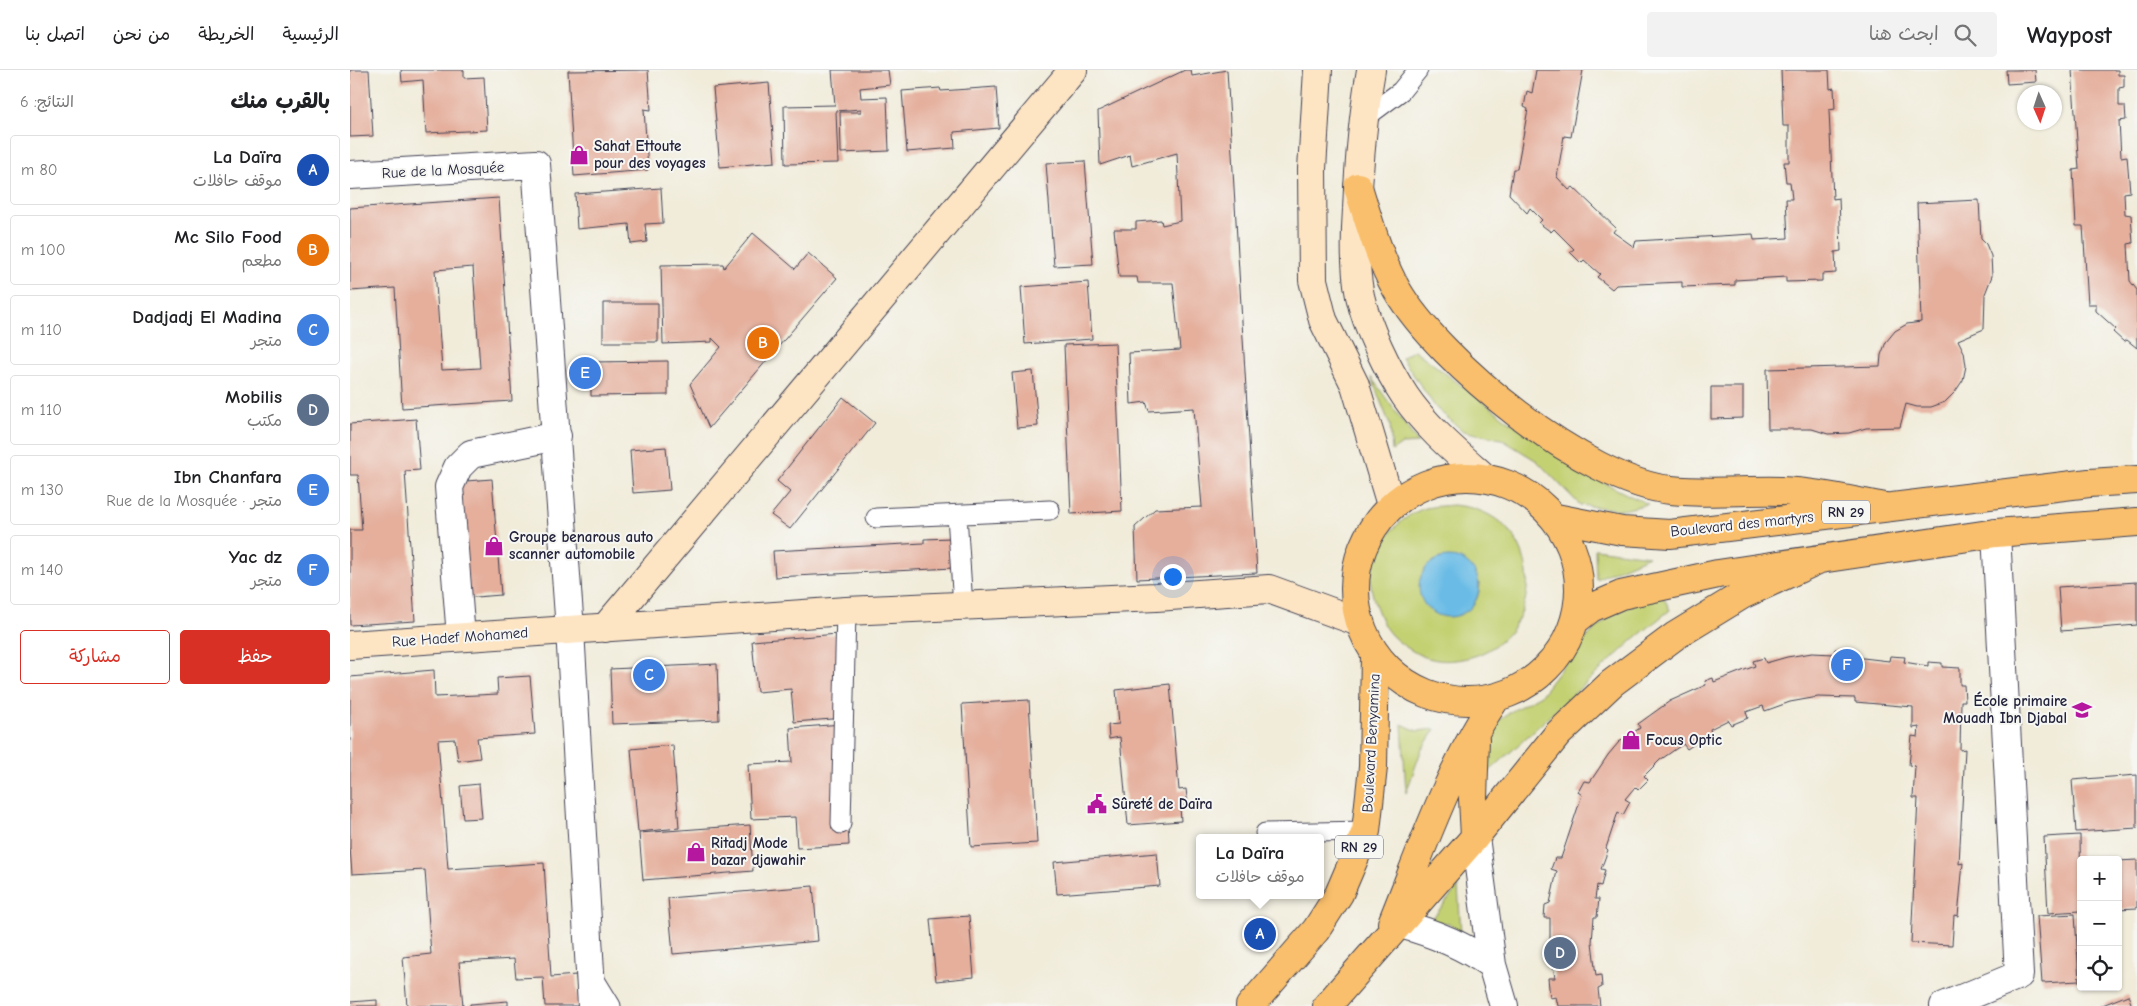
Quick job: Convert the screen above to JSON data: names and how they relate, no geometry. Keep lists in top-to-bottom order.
{
  "streets": {
    "highway": ["RN 29", "Boulevard des martyrs", "Boulevard Benyamina"],
    "street": ["Rue de la Mosquée", "Rue Hadef Mohamed"]
  },
  "places": {
    "shop": [
      "Sahat Ettoute pour des voyages",
      "Groupe benarous auto scanner automobile",
      "Focus Optic",
      "Ritadj Mode bazar djawahir"
    ],
    "school or university": ["École primaire Mouadh Ibn Djabal"],
    "public building": ["Sûreté de Daïra"]
  },
  "north": "bottom",
  "page": {
    "header": "Waypost",
    "search": "ابحث هنا",
    "nav": [
      "الرئيسية",
      "الخريطة",
      "من نحن",
      "اتصل بنا"
    ],
    "heading": ["بالقرب منك", "النتائج: 6"],
    "list": [
      {
        "mark": "A",
        "name": "La Daïra",
        "note": "موقف حافلات",
        "value": "80 m"
      },
      {
        "mark": "B",
        "name": "Mc Silo Food",
        "note": "مطعم",
        "value": "100 m"
      },
      {
        "mark": "C",
        "name": "Dadjadj El Madina",
        "note": "متجر",
        "value": "110 m"
      },
      {
        "mark": "D",
        "name": "Mobilis",
        "note": "مكتب",
        "value": "110 m"
      },
      {
        "mark": "E",
        "name": "Ibn Chanfara",
        "note": "متجر · Rue de la Mosquée",
        "value": "130 m"
      },
      {
        "mark": "F",
        "name": "Yac dz",
        "note": "متجر",
        "value": "140 m"
      }
    ],
    "pins": [
      "B",
      "E",
      "F",
      "C",
      "A",
      "D"
    ],
    "buttons": ["حفظ", "مشاركة"],
    "popup": ["La Daïra", "موقف حافلات"],
    "map_buttons": ["+", "−"]
  }
}
